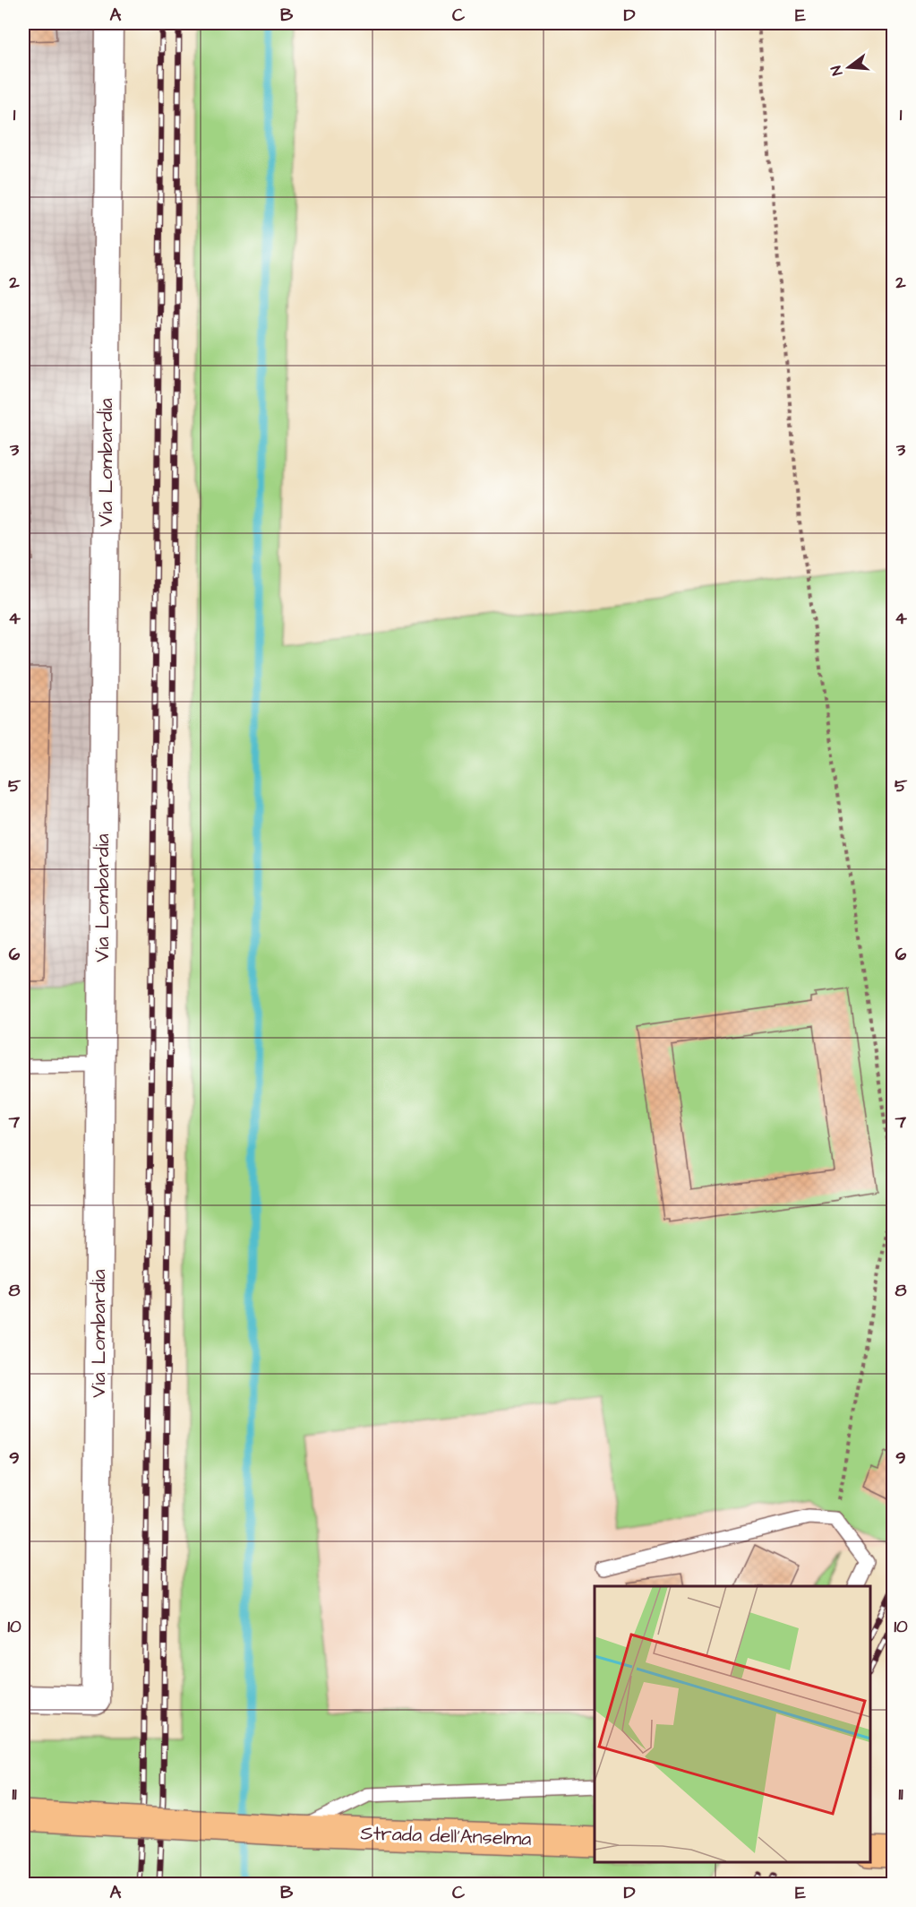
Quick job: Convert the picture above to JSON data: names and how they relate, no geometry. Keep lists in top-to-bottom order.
{
  "streets": {
    "main road": ["Strada dell'Anselma"],
    "street": ["Via Lombardia"]
  },
  "north": "left",
  "grid": {
    "columns": [
      "A",
      "B",
      "C",
      "D",
      "E"
    ],
    "rows": [
      "1",
      "2",
      "3",
      "4",
      "5",
      "6",
      "7",
      "8",
      "9",
      "10",
      "11"
    ]
  }
}
